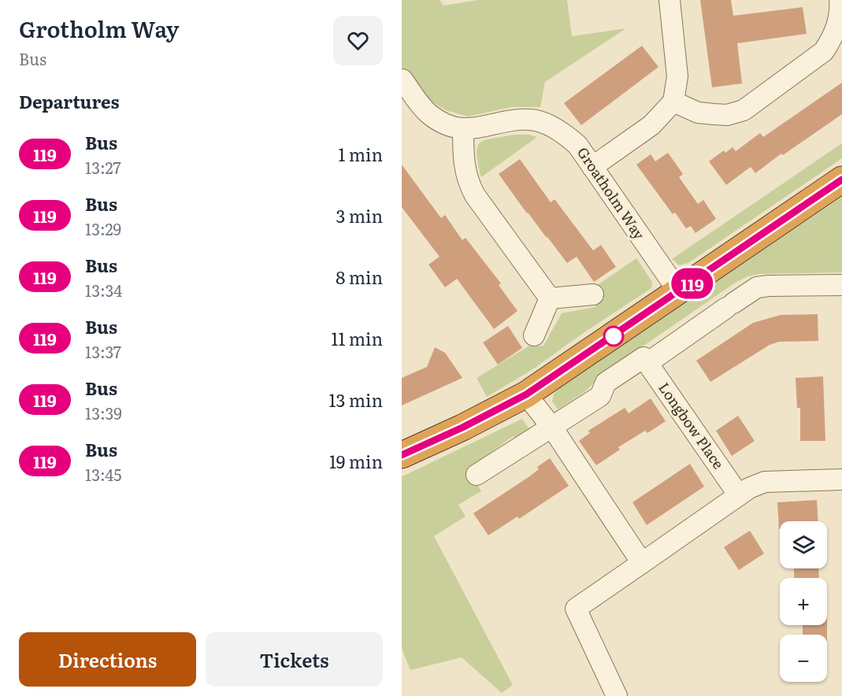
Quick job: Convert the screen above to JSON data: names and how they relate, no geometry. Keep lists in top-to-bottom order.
{
  "streets": {
    "street": ["Groatholm Way", "Longbow Place"]
  },
  "lines": ["bus line 119"],
  "page": {
    "heading": [
      ["Grotholm Way", "Bus"],
      "Departures"
    ],
    "on_map": "119",
    "list": [
      {
        "mark": "119",
        "name": "Bus",
        "note": "13:27",
        "value": "1 min"
      },
      {
        "mark": "119",
        "name": "Bus",
        "note": "13:29",
        "value": "3 min"
      },
      {
        "mark": "119",
        "name": "Bus",
        "note": "13:34",
        "value": "8 min"
      },
      {
        "mark": "119",
        "name": "Bus",
        "note": "13:37",
        "value": "11 min"
      },
      {
        "mark": "119",
        "name": "Bus",
        "note": "13:39",
        "value": "13 min"
      },
      {
        "mark": "119",
        "name": "Bus",
        "note": "13:45",
        "value": "19 min"
      }
    ],
    "map_buttons": ["+", "−"],
    "buttons": ["Directions", "Tickets"]
  }
}
